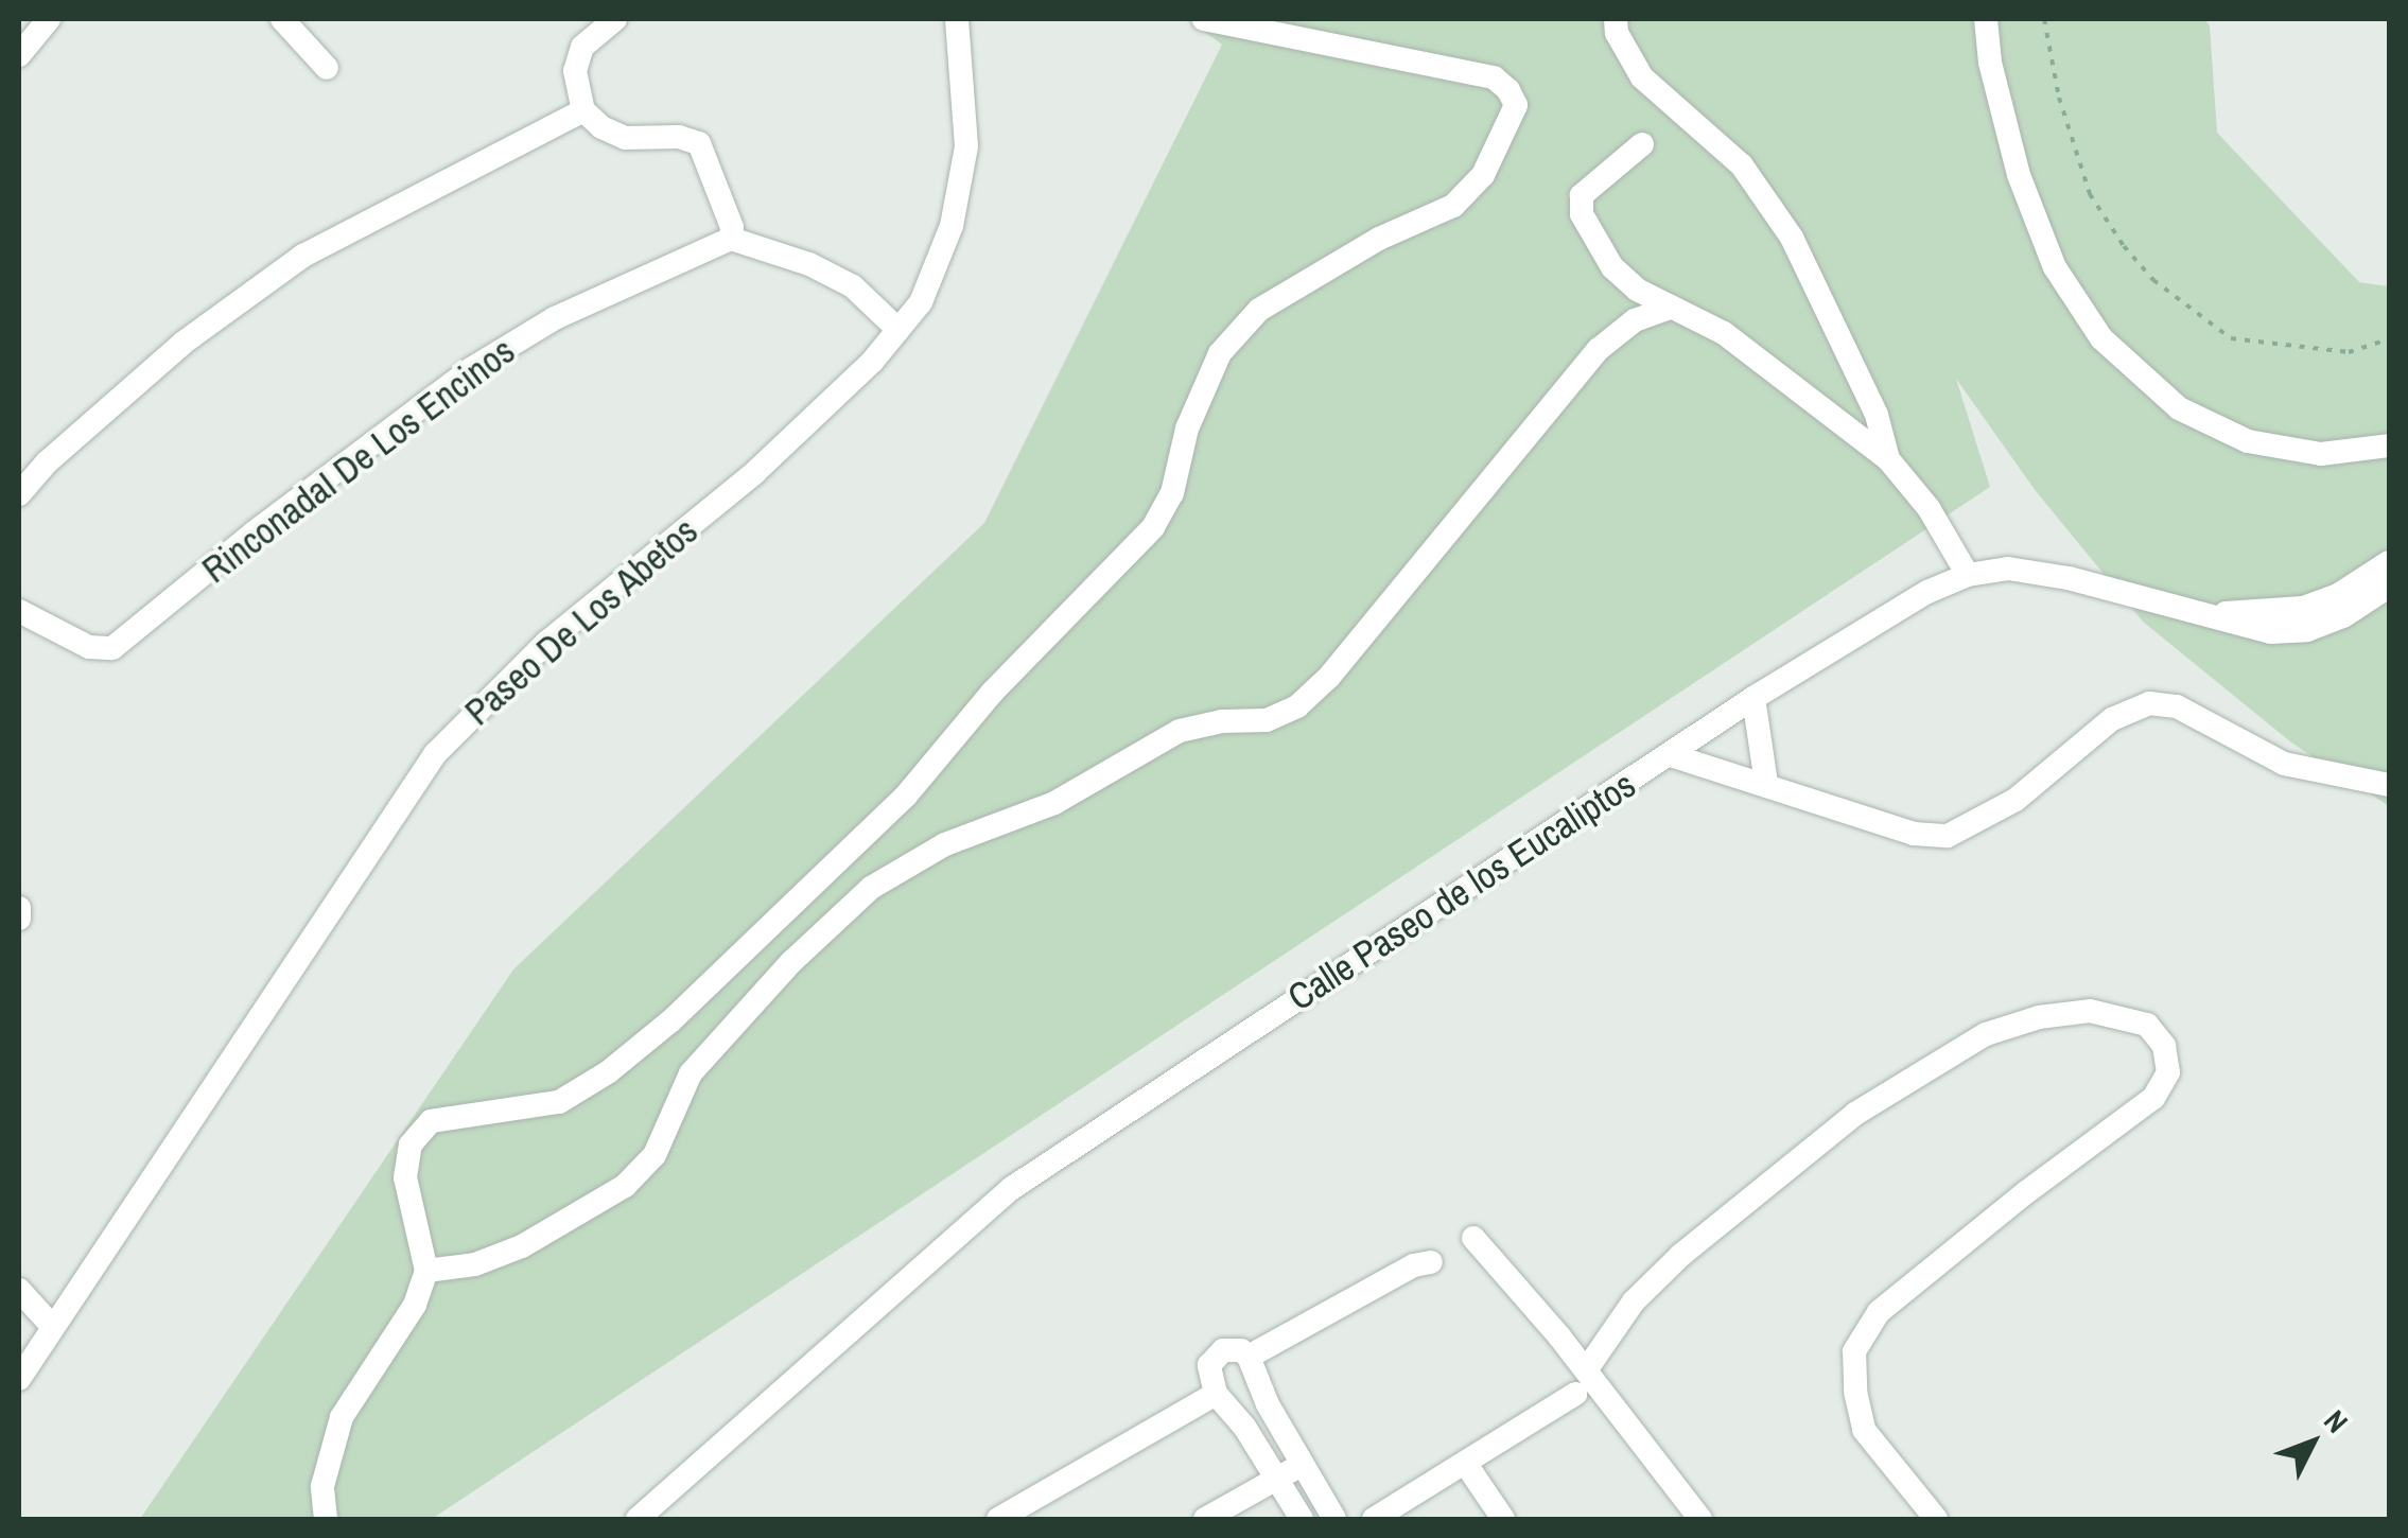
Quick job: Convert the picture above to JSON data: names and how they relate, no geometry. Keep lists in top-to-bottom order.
{
  "streets": {
    "street": ["RinconadaI De Los Encinos", "Paseo De Los Abetos", "Calle Paseo de los Eucaliptos"]
  },
  "north": "top right"
}
